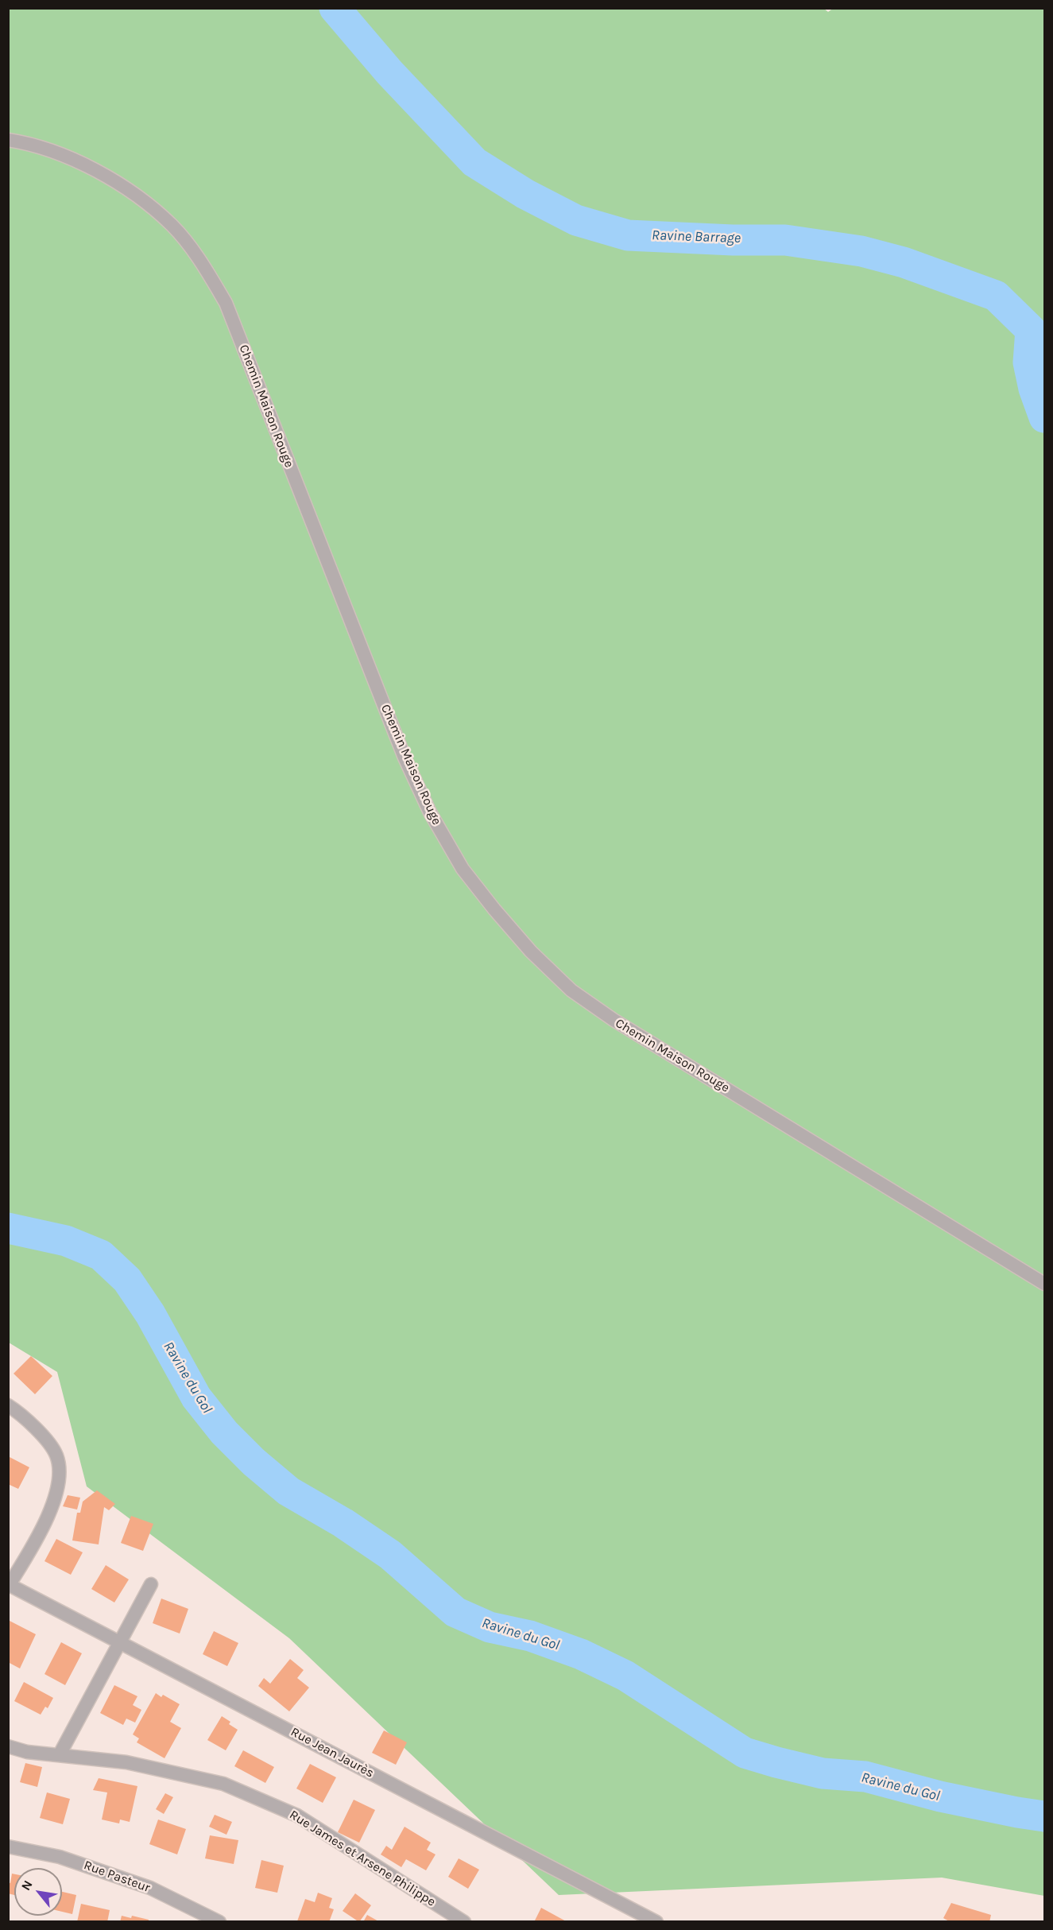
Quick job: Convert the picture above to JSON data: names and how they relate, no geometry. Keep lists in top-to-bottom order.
{
  "streets": {
    "street": [
      "Chemin Maison Rouge",
      "Rue Jean Jaurès",
      "Rue James et Arsene Philippe",
      "Rue Pasteur"
    ]
  },
  "water": ["Ravine Barrage", "Ravine du Gol"],
  "north": "top left"
}
